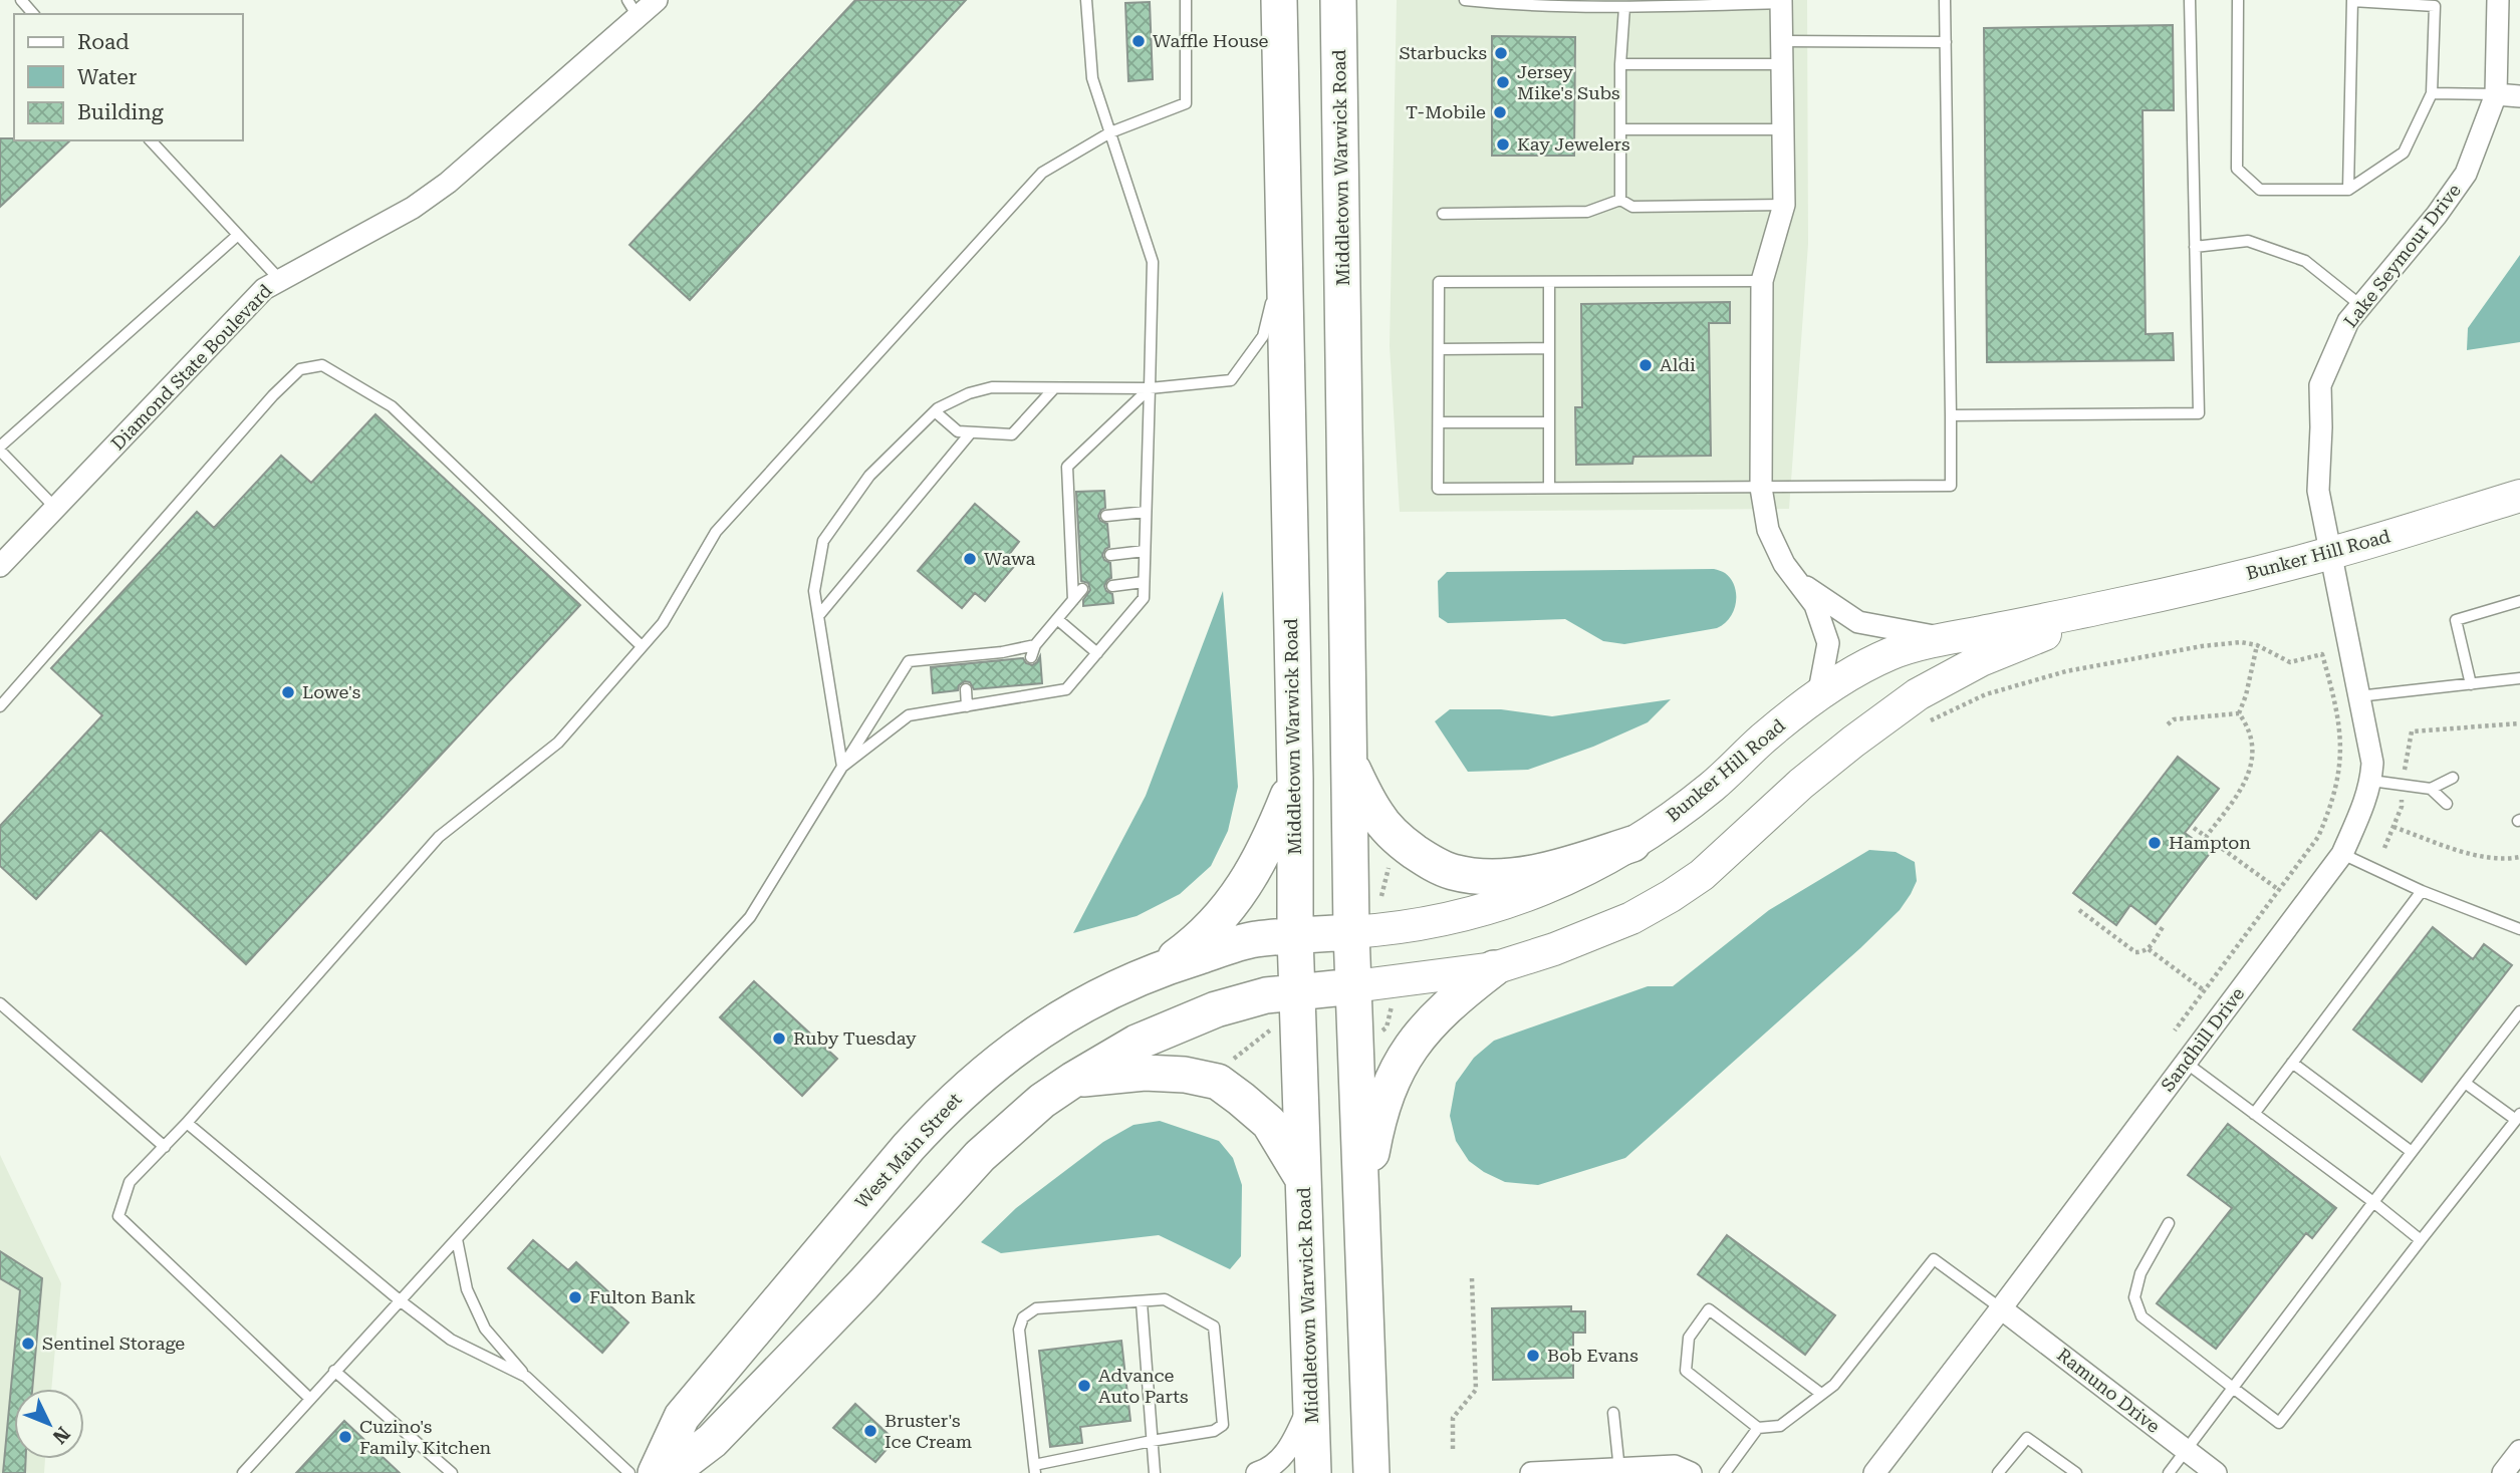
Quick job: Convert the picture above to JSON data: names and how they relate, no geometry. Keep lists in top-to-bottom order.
{
  "streets": {
    "main road": ["Middletown Warwick Road", "Bunker Hill Road", "West Main Street"],
    "street": [
      "Lake Seymour Drive",
      "Diamond State Boulevard",
      "Sandhill Drive",
      "Ramuno Drive"
    ]
  },
  "crossings": [
    ["Middletown Warwick Road", "Bunker Hill Road"],
    ["Middletown Warwick Road", "West Main Street"],
    ["Lake Seymour Drive", "Bunker Hill Road"],
    ["Lake Seymour Drive", "Sandhill Drive"],
    ["Bunker Hill Road", "Sandhill Drive"],
    ["Bunker Hill Road", "West Main Street"],
    ["Sandhill Drive", "Ramuno Drive"]
  ],
  "places": [
    "Waffle House",
    "Starbucks",
    "Jersey Mike's Subs",
    "T-Mobile",
    "Kay Jewelers",
    "Aldi",
    "Wawa",
    "Lowe's",
    "Hampton",
    "Ruby Tuesday",
    "Fulton Bank",
    "Sentinel Storage",
    "Bob Evans",
    "Advance Auto Parts",
    "Bruster's Ice Cream",
    "Cuzino's Family Kitchen"
  ],
  "legend": ["Road", "Water", "Building"],
  "north": "bottom right"
}
